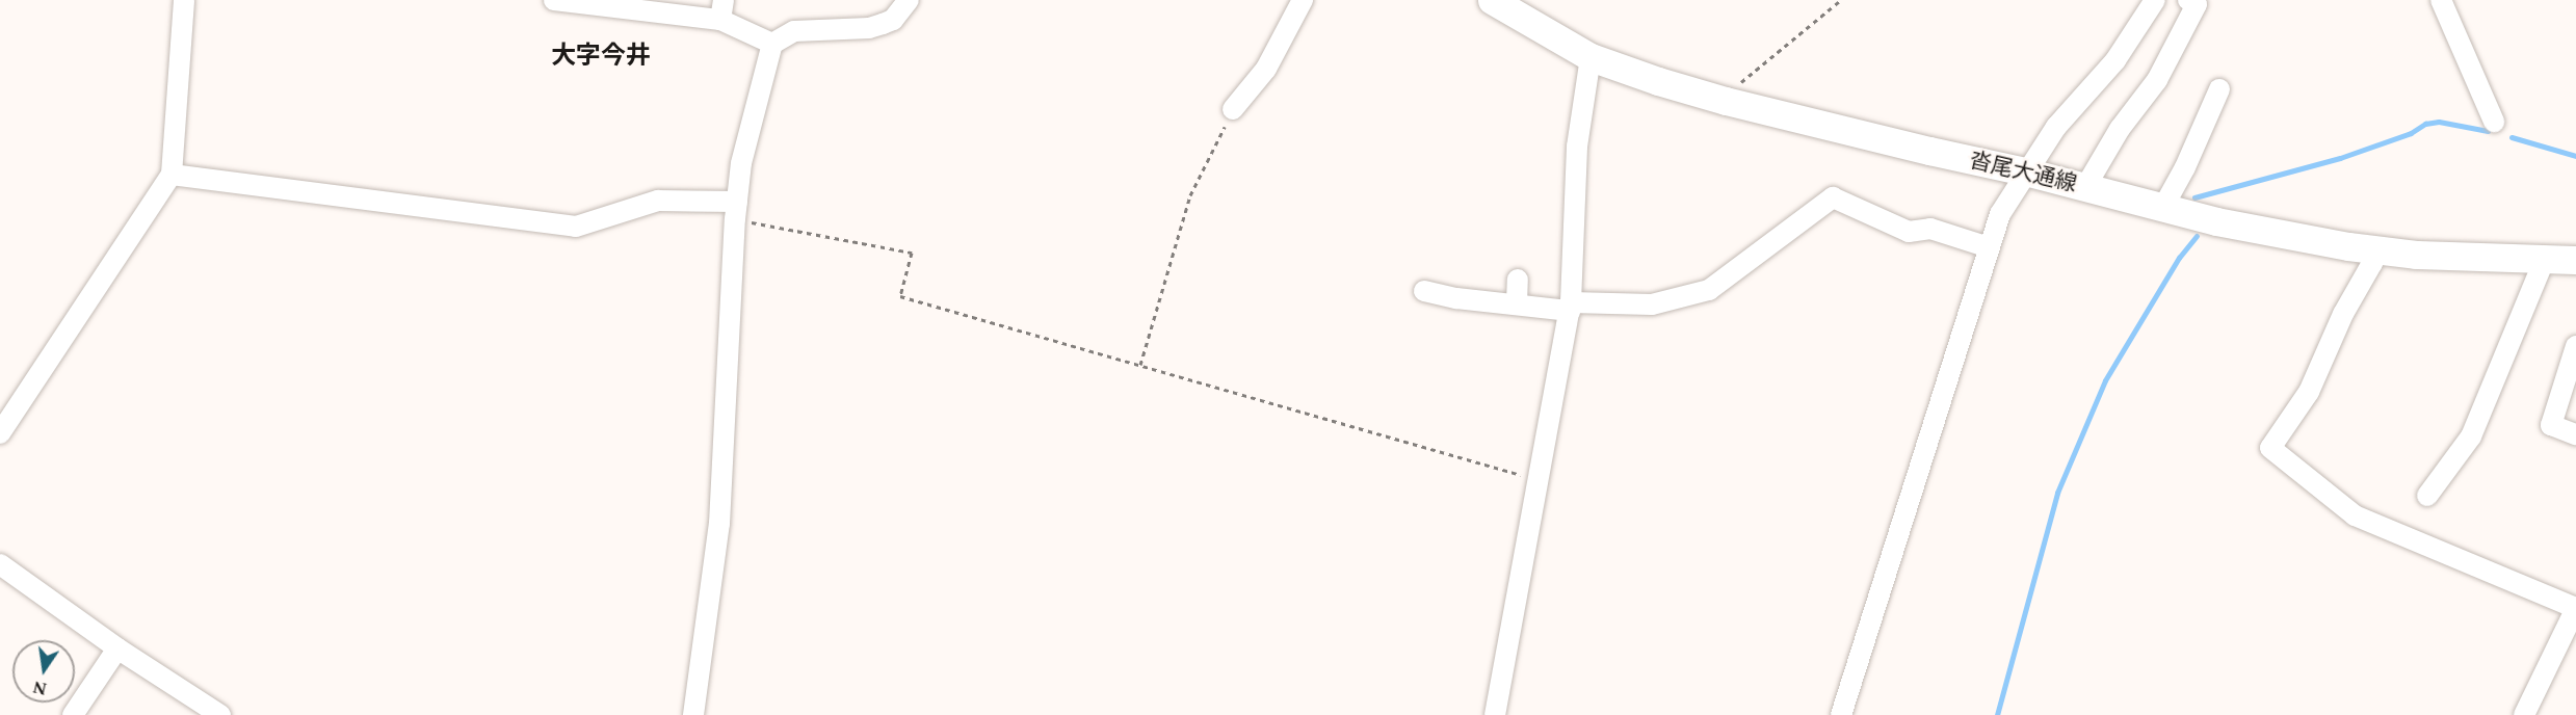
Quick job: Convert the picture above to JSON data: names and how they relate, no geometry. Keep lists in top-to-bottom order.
{
  "streets": {
    "main road": ["沓尾大通線"]
  },
  "districts": ["大字今井"],
  "north": "bottom"
}
